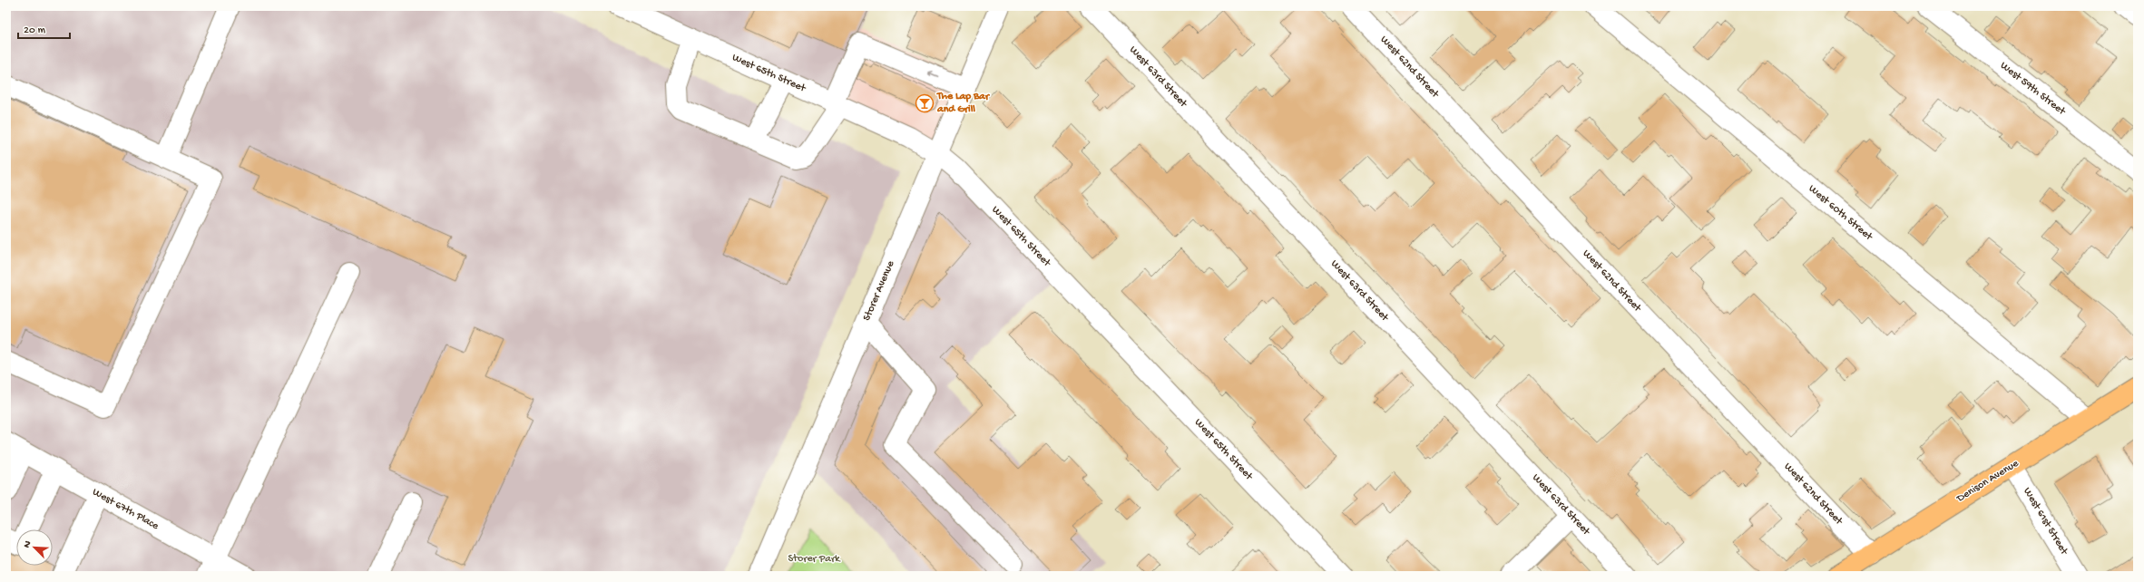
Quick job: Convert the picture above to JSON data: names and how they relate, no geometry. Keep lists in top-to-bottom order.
{
  "streets": {
    "main road": ["Denison Avenue"],
    "street": [
      "West 62nd Street",
      "West 65th Street",
      "West 63rd Street",
      "West 59th Street",
      "West 60th Street",
      "Storer Avenue",
      "West 67th Place",
      "West 61st Street"
    ]
  },
  "crossings": [
    ["West 62nd Street", "Denison Avenue"],
    ["West 65th Street", "Storer Avenue"],
    ["West 60th Street", "Denison Avenue"],
    ["Denison Avenue", "West 61st Street"]
  ],
  "parks": ["Storer Park"],
  "places": {
    "bar": ["The Lap Bar and Grill"]
  },
  "scale_bar": "20 m",
  "north": "top left"
}
